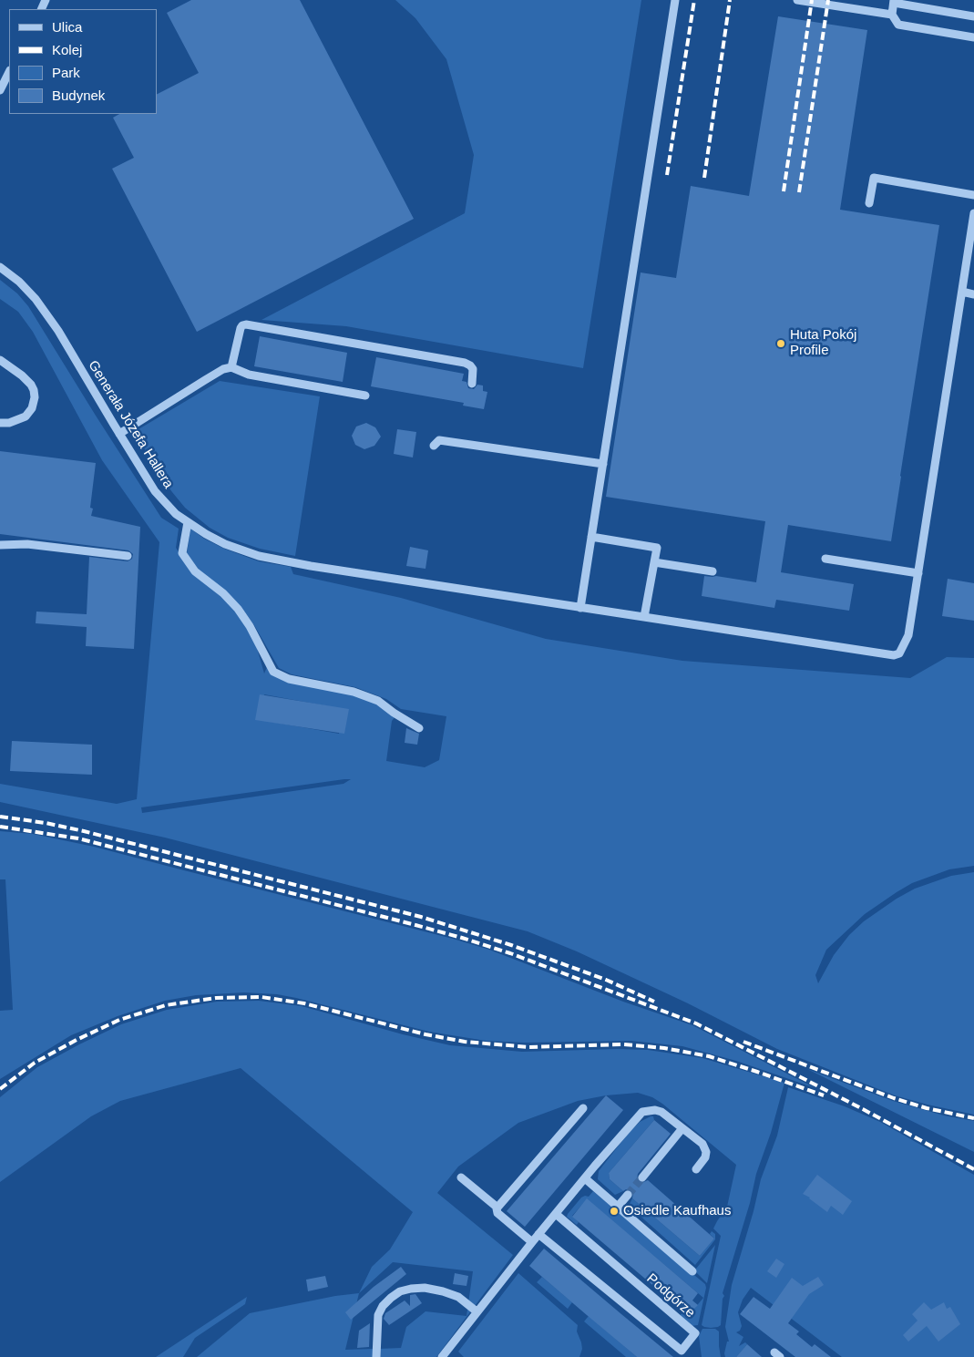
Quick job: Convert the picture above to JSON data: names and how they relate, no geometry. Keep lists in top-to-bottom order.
{
  "streets": {
    "street": ["Generała Józefa Hallera", "Podgórze"]
  },
  "places": ["Huta Pokój Profile", "Osiedle Kaufhaus"],
  "legend": [
    "Ulica",
    "Kolej",
    "Park",
    "Budynek"
  ]
}
